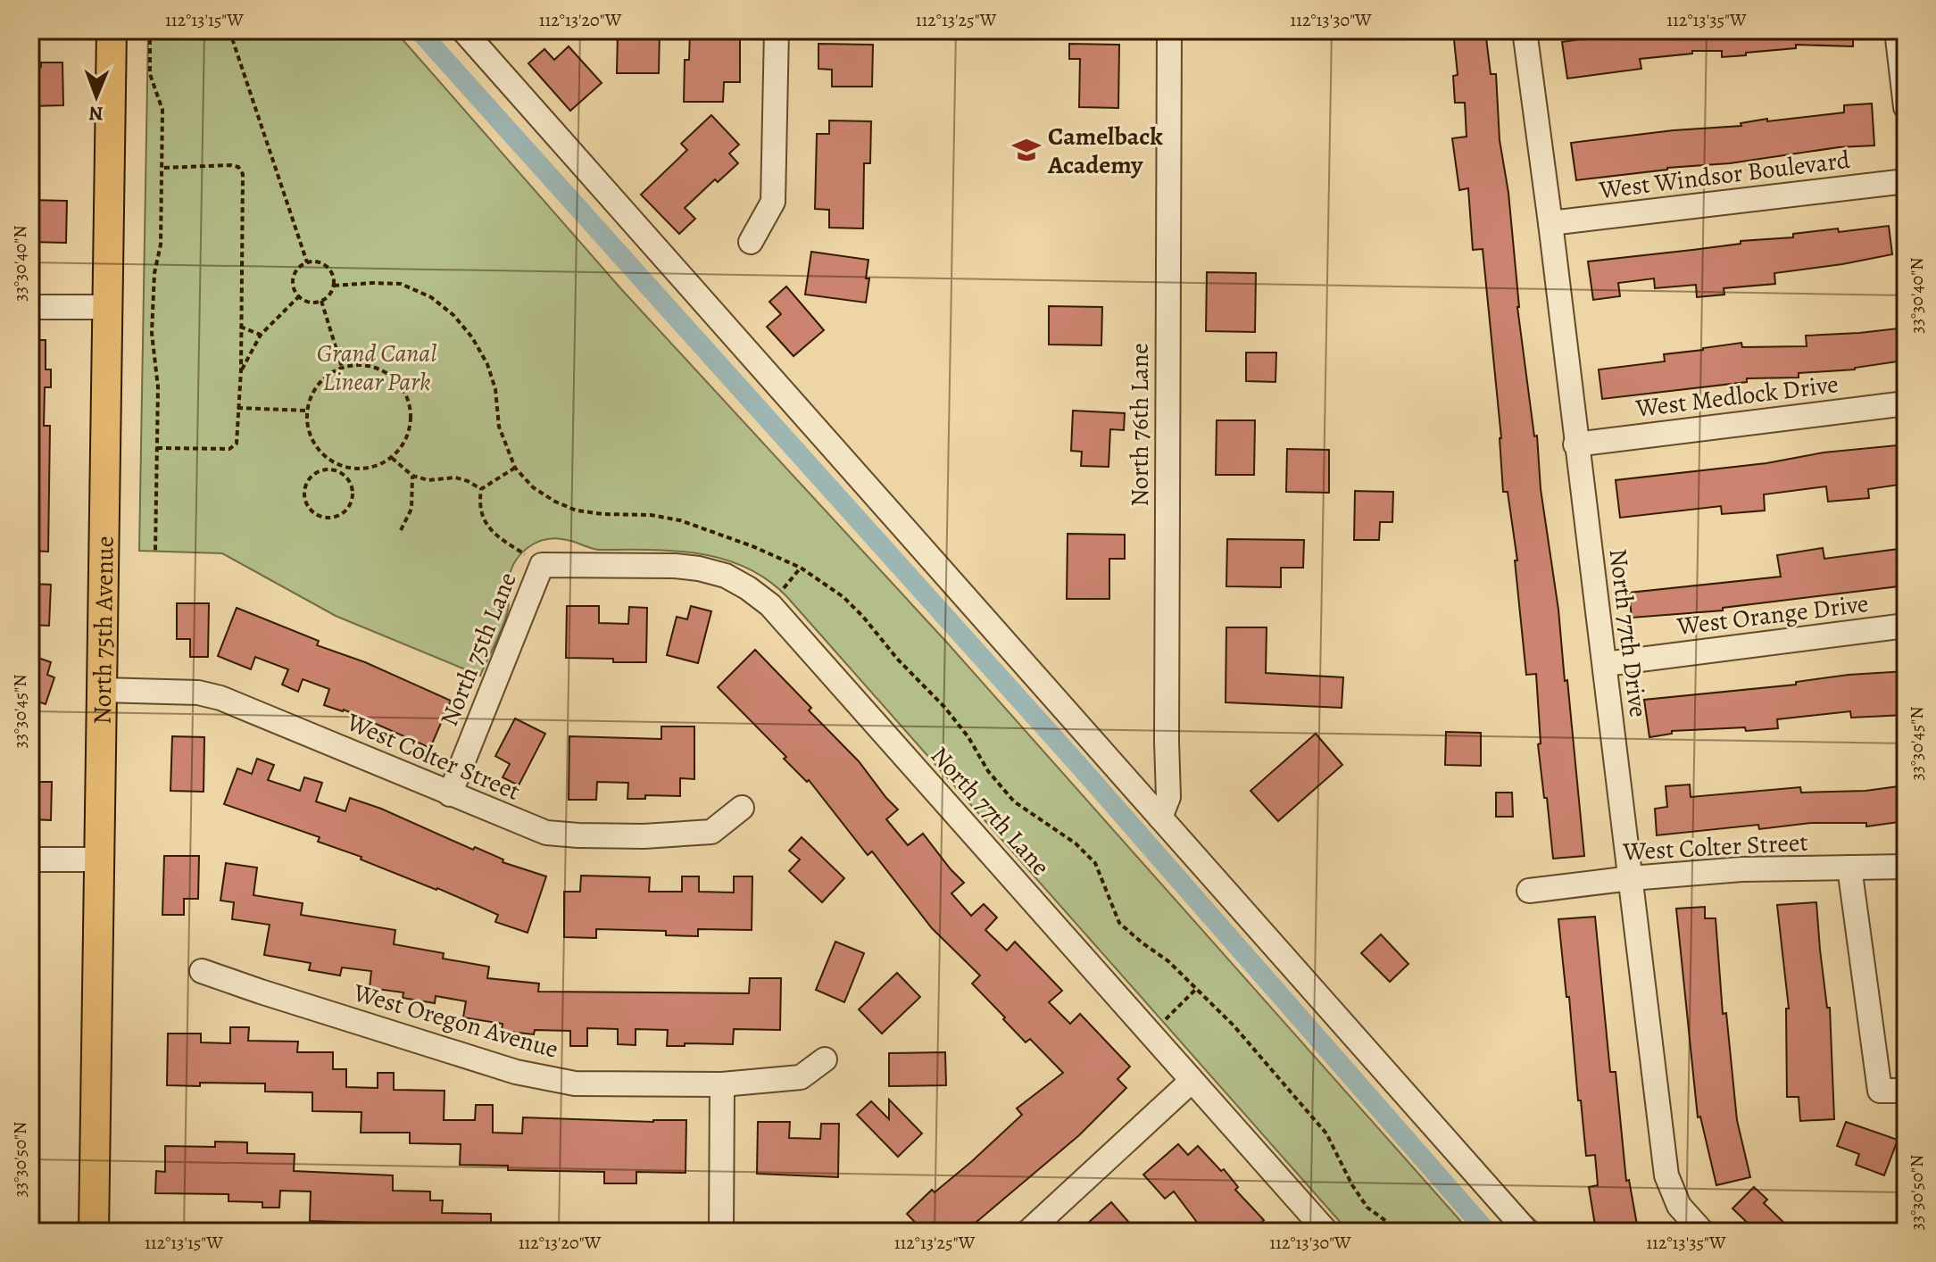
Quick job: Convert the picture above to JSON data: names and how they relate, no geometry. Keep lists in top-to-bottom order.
{
  "streets": {
    "main road": ["North 75th Avenue"],
    "street": [
      "West Windsor Boulevard",
      "West Medlock Drive",
      "North 76th Lane",
      "West Orange Drive",
      "North 77th Drive",
      "North 75th Lane",
      "West Colter Street",
      "North 77th Lane",
      "West Oregon Avenue"
    ]
  },
  "crossings": [
    ["West Windsor Boulevard", "North 77th Drive"],
    ["West Medlock Drive", "North 77th Drive"],
    ["West Orange Drive", "North 77th Drive"],
    ["North 75th Avenue", "West Colter Street"],
    ["North 77th Drive", "West Colter Street"],
    ["North 75th Lane", "West Colter Street"],
    ["North 75th Lane", "North 77th Lane"]
  ],
  "parks": ["Grand Canal Linear Park"],
  "places": {
    "school or university": ["Camelback Academy"]
  },
  "north": "bottom",
  "coordinates": [
    "112°13'15\"W",
    "112°13'20\"W",
    "112°13'25\"W",
    "112°13'30\"W",
    "112°13'35\"W",
    "33°30'40\"N",
    "33°30'45\"N",
    "33°30'50\"N"
  ]
}
